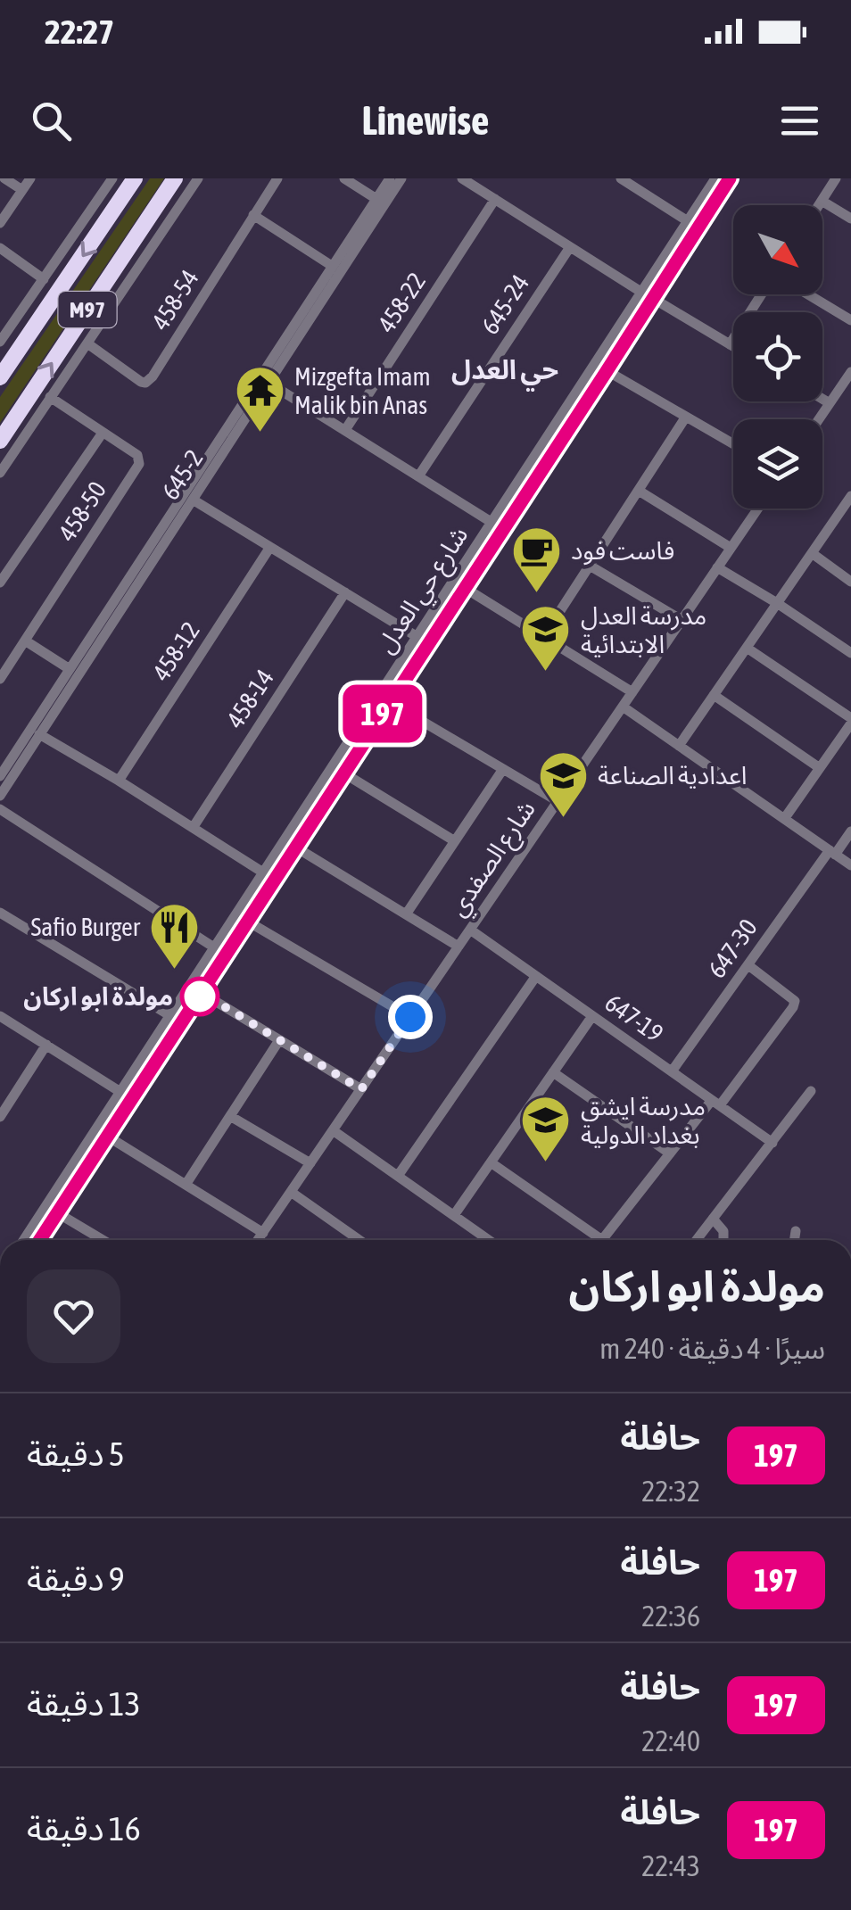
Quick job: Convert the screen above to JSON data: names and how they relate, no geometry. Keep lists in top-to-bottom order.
{
  "streets": {
    "highway": ["M97"],
    "street": [
      "458-54",
      "458-22",
      "645-24",
      "645-2",
      "458-50",
      "شارع حي العدل",
      "458-12",
      "458-14",
      "شارع الصفدي",
      "647-30",
      "647-19"
    ]
  },
  "crossings": [
    ["شارع الصفدي", "647-19"],
    ["647-30", "647-19"]
  ],
  "districts": ["حي العدل"],
  "places": {
    "temple": ["Mizgefta Imam Malik bin Anas"],
    "cafe": ["فاست فود"],
    "school or university": ["مدرسة العدل الابتدائية", "اعدادية الصناعة", "مدرسة ايشق بغداد الدولية"],
    "restaurant": ["Safio Burger"],
    "other": ["مولدة ابو اركان"]
  },
  "lines": ["bus line 197"],
  "north": "bottom right",
  "page": {
    "status": "22:27",
    "header": "Linewise",
    "on_map": "197",
    "heading": ["مولدة ابو اركان", "سيرًا · 4 دقيقة · 240 m"],
    "list": [
      {
        "mark": "197",
        "name": "حافلة",
        "note": "22:32",
        "value": "5 دقيقة"
      },
      {
        "mark": "197",
        "name": "حافلة",
        "note": "22:36",
        "value": "9 دقيقة"
      },
      {
        "mark": "197",
        "name": "حافلة",
        "note": "22:40",
        "value": "13 دقيقة"
      },
      {
        "mark": "197",
        "name": "حافلة",
        "note": "22:43",
        "value": "16 دقيقة"
      }
    ]
  }
}
